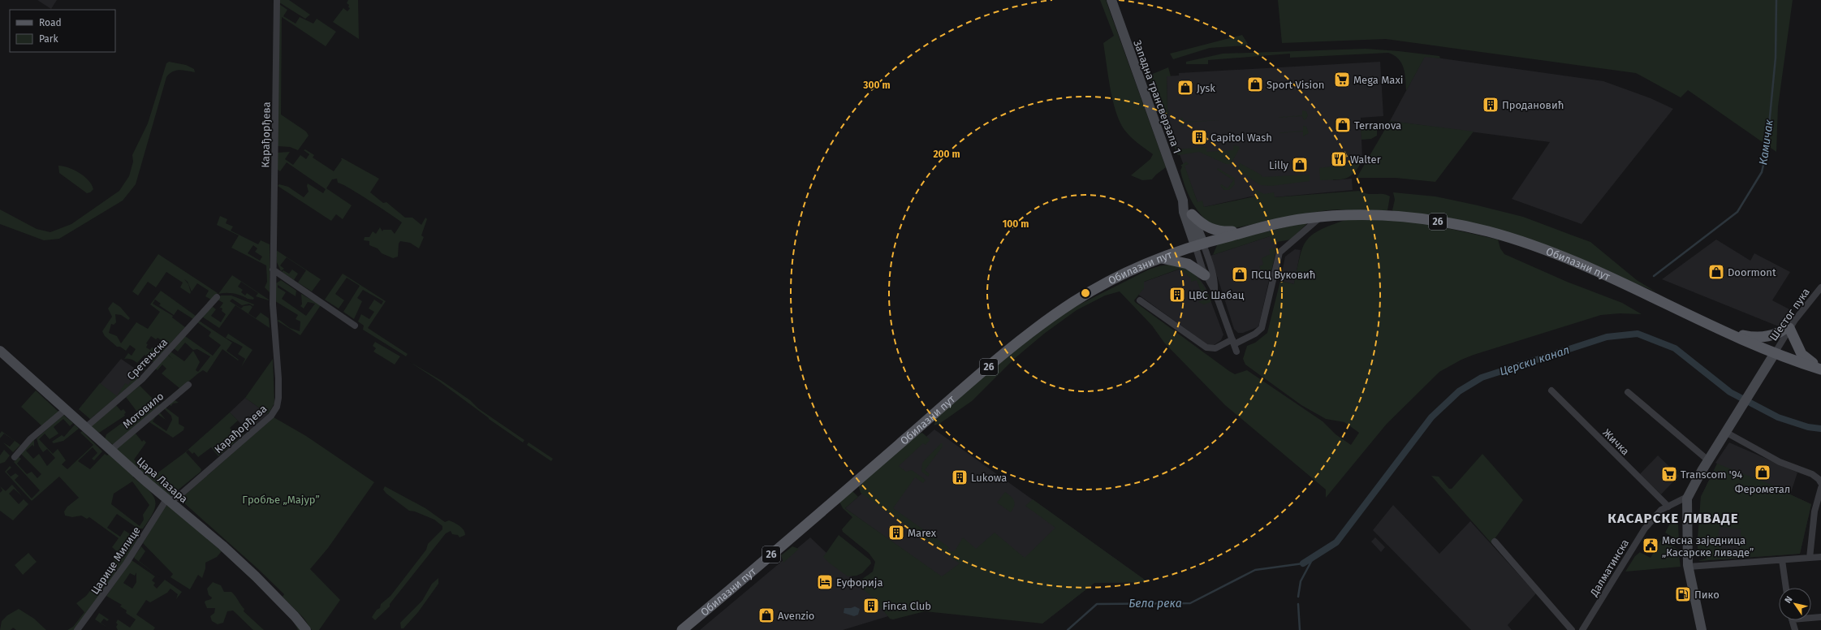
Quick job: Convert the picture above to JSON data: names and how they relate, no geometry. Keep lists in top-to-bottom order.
{
  "streets": {
    "main road": ["26", "Обилазни пут"],
    "street": [
      "Западна трансверзала 1",
      "Карађорђева",
      "Шестог пука",
      "Сретењска",
      "Мотовило",
      "Жичка",
      "Цара Лазара",
      "Царице Милице",
      "Далматинска"
    ]
  },
  "crossings": [
    ["Западна трансверзала 1", "Обилазни пут"],
    ["Карађорђева", "Цара Лазара"],
    ["Карађорђева", "Царице Милице"],
    ["Обилазни пут", "Шестог пука"],
    ["Сретењска", "Цара Лазара"],
    ["Мотовило", "Цара Лазара"],
    ["Жичка", "Далматинска"],
    ["Цара Лазара", "Царице Милице"]
  ],
  "districts": ["КАСАРСКЕ ЛИВАДЕ"],
  "water": ["Камичак", "Церски канал", "Бела река"],
  "parks": ["Гробље „Мајур”"],
  "places": {
    "supermarket": ["Mega Maxi", "Transcom '94"],
    "shop": [
      "Sport Vision",
      "Jysk",
      "Terranova",
      "Lilly",
      "Doormont",
      "ПСЦ Вуковић",
      "Ферометал",
      "Avenzio"
    ],
    "building": [
      "Продановић",
      "Capitol Wash",
      "ЦВС Шабац",
      "Lukowa",
      "Marex",
      "Finca Club"
    ],
    "restaurant": ["Walter"],
    "public building": ["Месна заједница „Касарске ливаде”"],
    "hotel": ["Еуфорија"],
    "fuel station": ["Пико"]
  },
  "legend": ["Road", "Park"],
  "north": "top left",
  "rings": ["300 m", "200 m", "100 m"]
}
